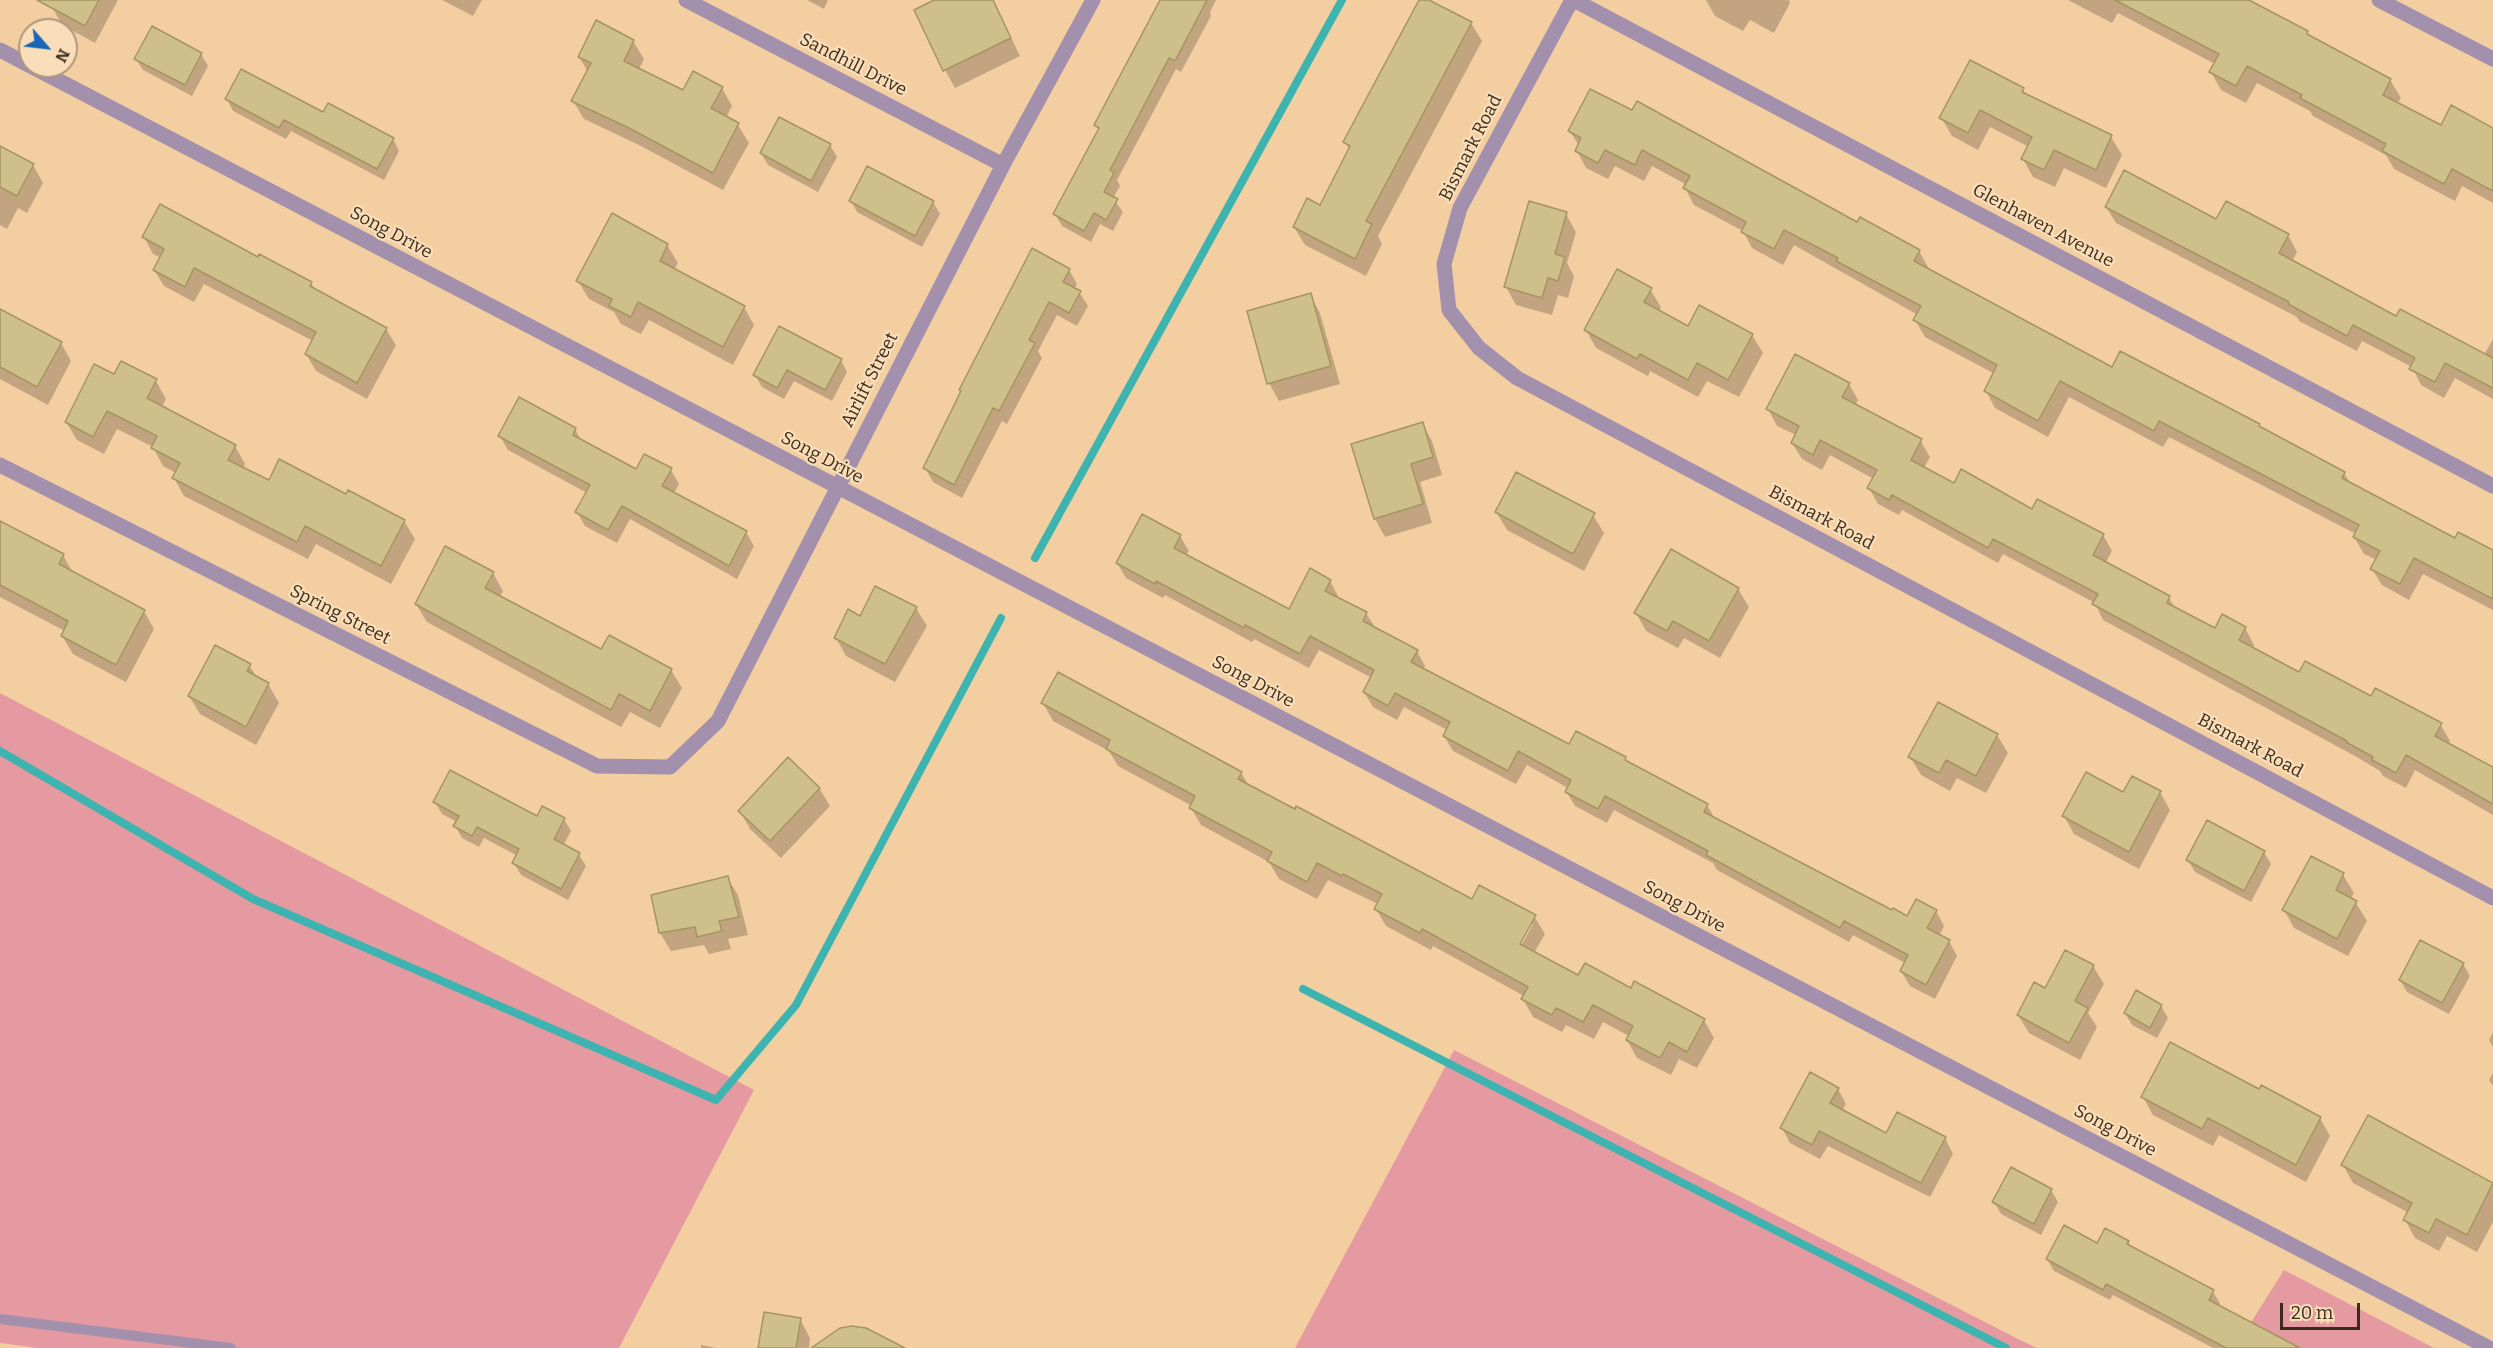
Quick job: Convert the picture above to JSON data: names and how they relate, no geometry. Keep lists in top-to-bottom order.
{
  "streets": {
    "street": [
      "Sandhill Drive",
      "Bismark Road",
      "Glenhaven Avenue",
      "Song Drive",
      "Airlift Street",
      "Spring Street"
    ]
  },
  "crossings": [
    ["Sandhill Drive", "Airlift Street"],
    ["Bismark Road", "Glenhaven Avenue"],
    ["Song Drive", "Airlift Street"],
    ["Airlift Street", "Spring Street"]
  ],
  "scale_bar": "20 m",
  "north": "bottom right"
}
